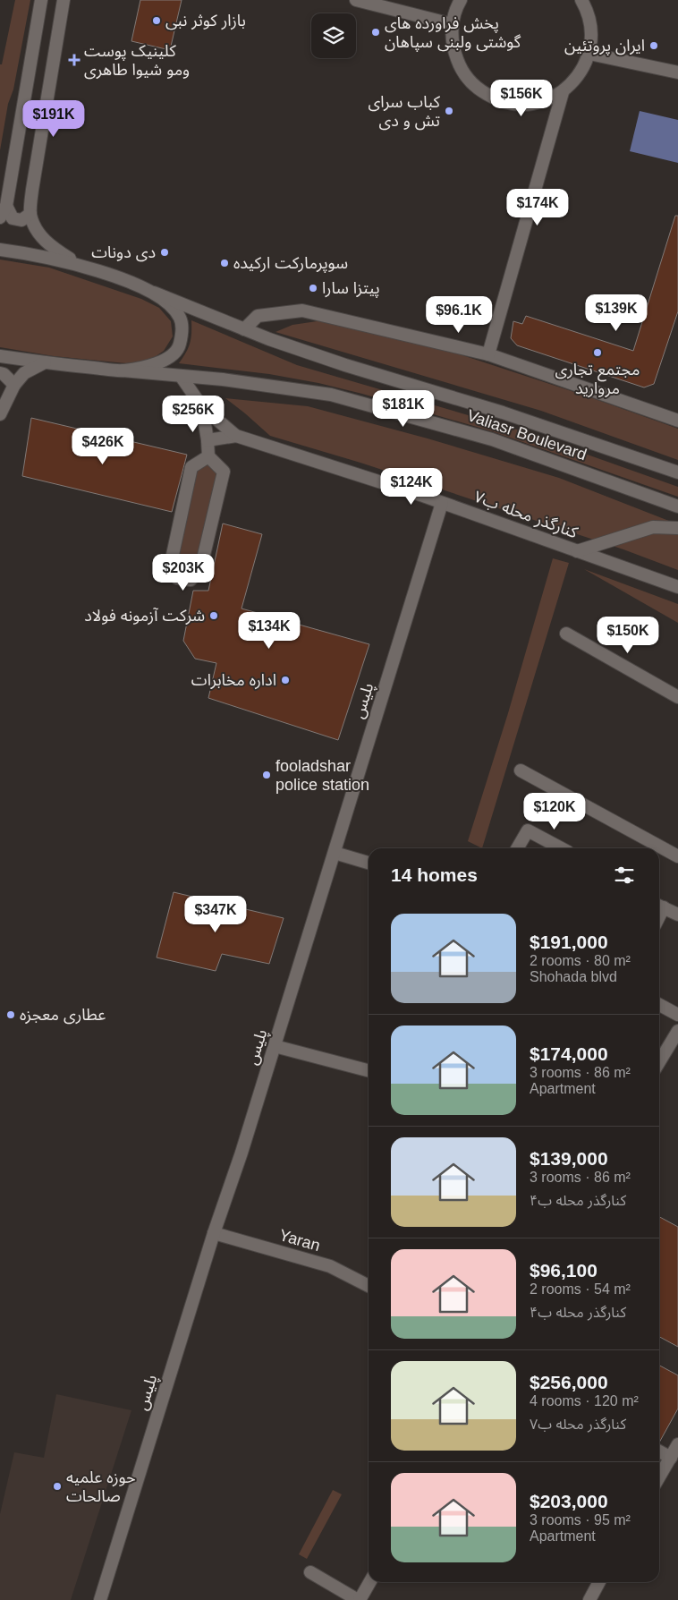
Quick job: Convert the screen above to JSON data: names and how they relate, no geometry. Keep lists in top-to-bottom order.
{
  "streets": {
    "street": [
      "Valiasr Boulevard",
      "کنارگذر محله ب۷",
      "پلیس",
      "Yaran"
    ]
  },
  "crossings": [
    ["Valiasr Boulevard", "کنارگذر محله ب۷"],
    ["کنارگذر محله ب۷", "پلیس"],
    ["پلیس", "Yaran"]
  ],
  "places": {
    "other": [
      "بازار کوثر نبی",
      "پخش فراورده های گوشتی ولبنی سپاهان",
      "ایران پروتئین",
      "کباب سرای تش و دی",
      "دی دونات",
      "سوپرمارکت ارکیده",
      "پیتزا سارا",
      "مجتمع تجاری مروارید",
      "شرکت آزمونه فولاد",
      "اداره مخابرات",
      "fooladshar police station",
      "عطاری معجزه",
      "حوزه علمیه صالحات"
    ],
    "health": ["کلینیک پوست ومو شیوا طاهری"]
  },
  "page": {
    "price": [
      "$156K",
      "$191K",
      "$174K",
      "$139K",
      "$96.1K",
      "$181K",
      "$256K",
      "$426K",
      "$124K",
      "$203K",
      "$134K",
      "$150K",
      "$120K",
      "$347K"
    ],
    "heading": "14 homes",
    "list": [
      {
        "name": "$191,000",
        "note": "2 rooms · 80 m² · Shohada blvd"
      },
      {
        "name": "$174,000",
        "note": "3 rooms · 86 m² · Apartment"
      },
      {
        "name": "$139,000",
        "note": "3 rooms · 86 m² · کنارگذر محله ب۴"
      },
      {
        "name": "$96,100",
        "note": "2 rooms · 54 m² · کنارگذر محله ب۴"
      },
      {
        "name": "$256,000",
        "note": "4 rooms · 120 m² · کنارگذر محله ب۷"
      },
      {
        "name": "$203,000",
        "note": "3 rooms · 95 m² · Apartment"
      }
    ]
  }
}
